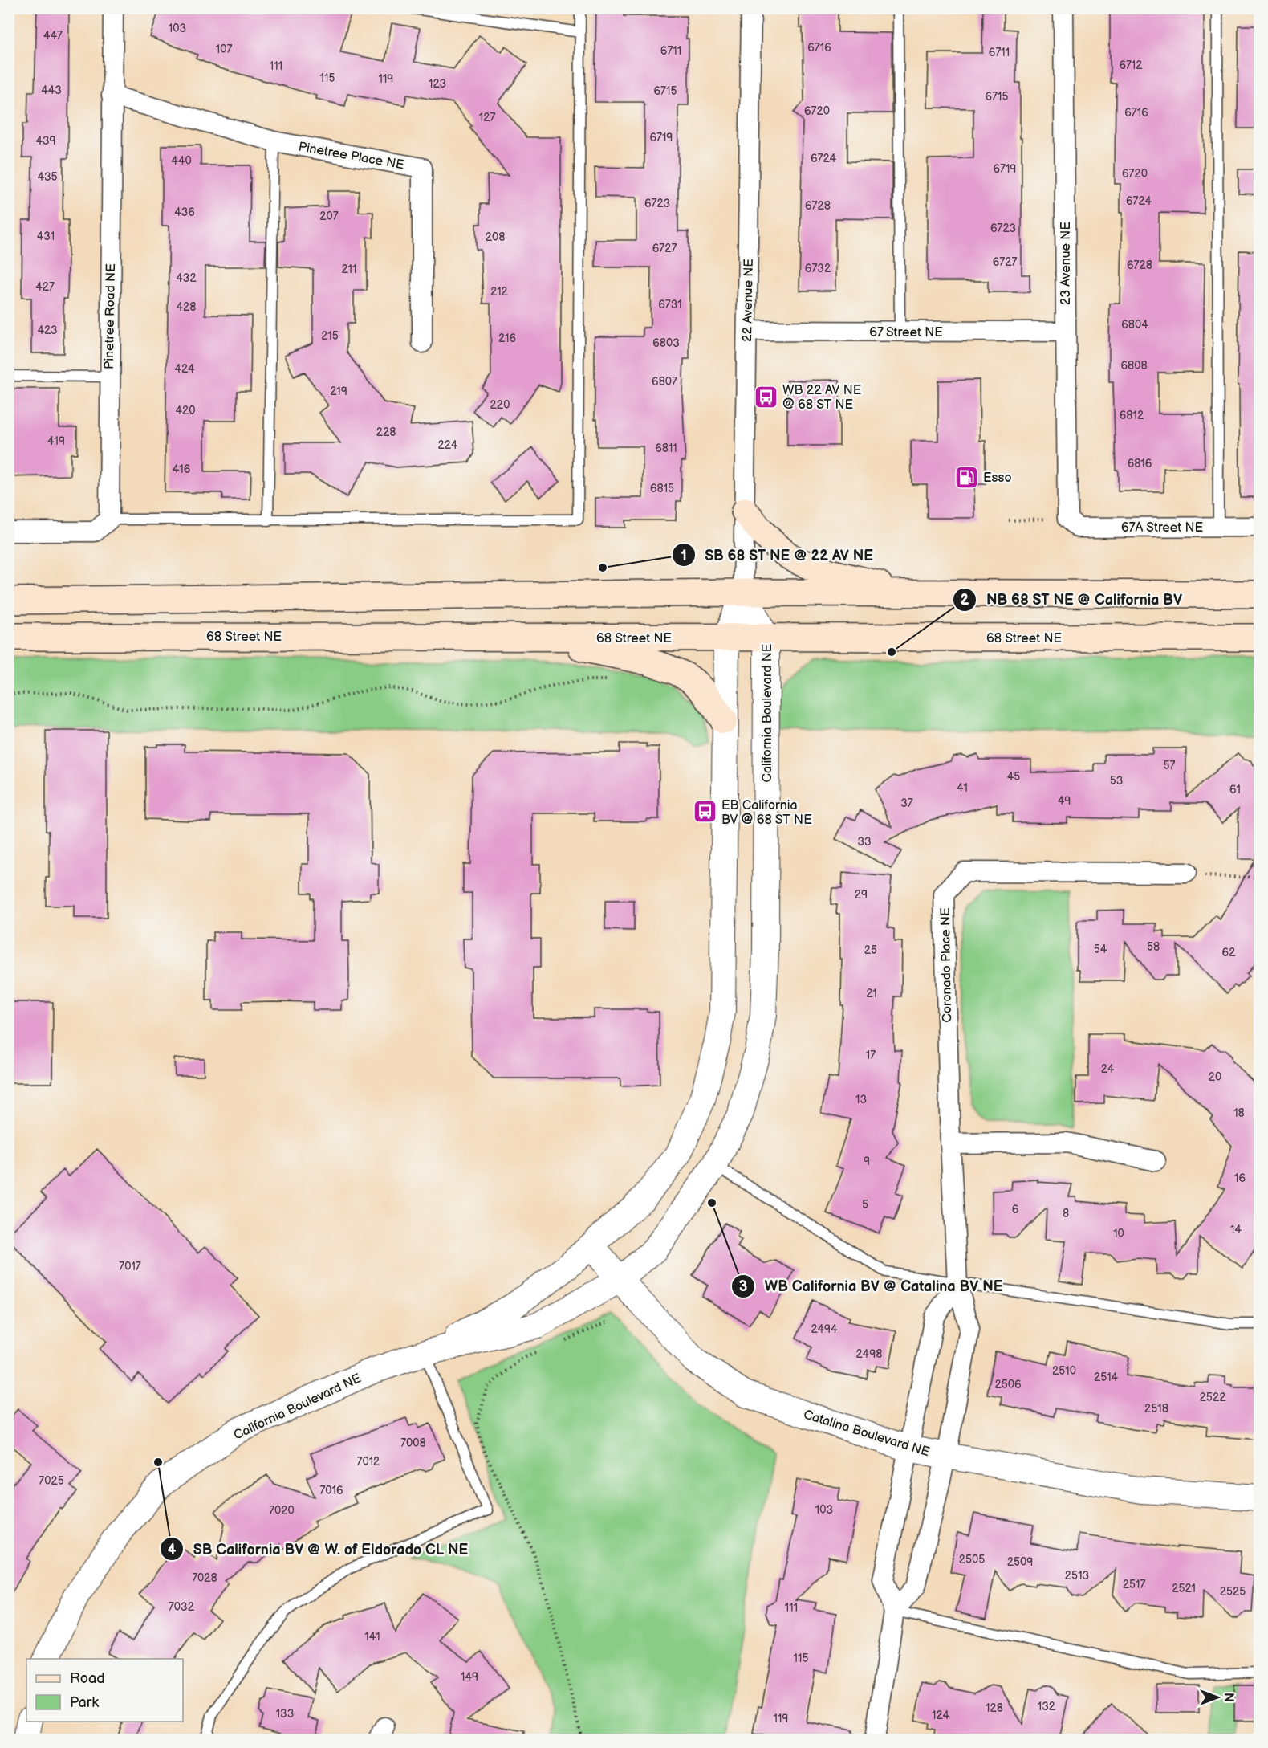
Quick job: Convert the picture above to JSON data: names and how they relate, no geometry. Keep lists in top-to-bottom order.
{
  "streets": {
    "main road": ["68 Street NE"],
    "street": [
      "Pinetree Place NE",
      "23 Avenue NE",
      "22 Avenue NE",
      "Pinetree Road NE",
      "67 Street NE",
      "67A Street NE",
      "California Boulevard NE",
      "Coronado Place NE",
      "Catalina Boulevard NE"
    ]
  },
  "crossings": [
    ["Pinetree Place NE", "Pinetree Road NE"],
    ["23 Avenue NE", "67 Street NE"],
    ["23 Avenue NE", "67A Street NE"],
    ["22 Avenue NE", "67 Street NE"],
    ["22 Avenue NE", "California Boulevard NE"],
    ["68 Street NE", "California Boulevard NE"],
    ["California Boulevard NE", "Catalina Boulevard NE"],
    ["Coronado Place NE", "Catalina Boulevard NE"]
  ],
  "places": {
    "bus stop": ["WB 22 AV NE @ 68 ST NE", "EB California BV @ 68 ST NE"],
    "fuel station": ["Esso"],
    "other": [
      "SB 68 ST NE @ 22 AV NE",
      "NB 68 ST NE @ California BV",
      "WB California BV @ Catalina BV NE",
      "SB California BV @ W. of Eldorado CL NE"
    ]
  },
  "house_numbers": [
    "103",
    "447",
    "6716",
    "107",
    "6711",
    "6711",
    "6712",
    "111",
    "115",
    "119",
    "123",
    "443",
    "6715",
    "6715",
    "6720",
    "6716",
    "127",
    "6719",
    "439",
    "6724",
    "440",
    "6719",
    "6720",
    "435",
    "6724",
    "6723",
    "6728",
    "436",
    "207",
    "6723",
    "431",
    "208",
    "6727",
    "6727",
    "6728",
    "6732",
    "211",
    "432",
    "427",
    "212",
    "6731",
    "428",
    "6804",
    "423",
    "215",
    "216",
    "6803",
    "6808",
    "424",
    "6807",
    "219",
    "220",
    "420",
    "6812",
    "228",
    "419",
    "224",
    "6811",
    "6816",
    "416",
    "6815",
    "57",
    "45",
    "53",
    "41",
    "61",
    "49",
    "37",
    "33",
    "29",
    "58",
    "54",
    "25",
    "62",
    "21",
    "17",
    "24",
    "20",
    "13",
    "18",
    "9",
    "16",
    "5",
    "6",
    "8",
    "14",
    "10",
    "7017",
    "2494",
    "2498",
    "2510",
    "2514",
    "2506",
    "2522",
    "2518",
    "7008",
    "7012",
    "7025",
    "7016",
    "103",
    "7020",
    "2505",
    "2509",
    "2513",
    "7028",
    "2517",
    "2521",
    "2525",
    "7032",
    "111",
    "141",
    "115",
    "149",
    "132",
    "128",
    "133",
    "124",
    "119"
  ],
  "legend": ["Road", "Park"],
  "north": "right"
}
